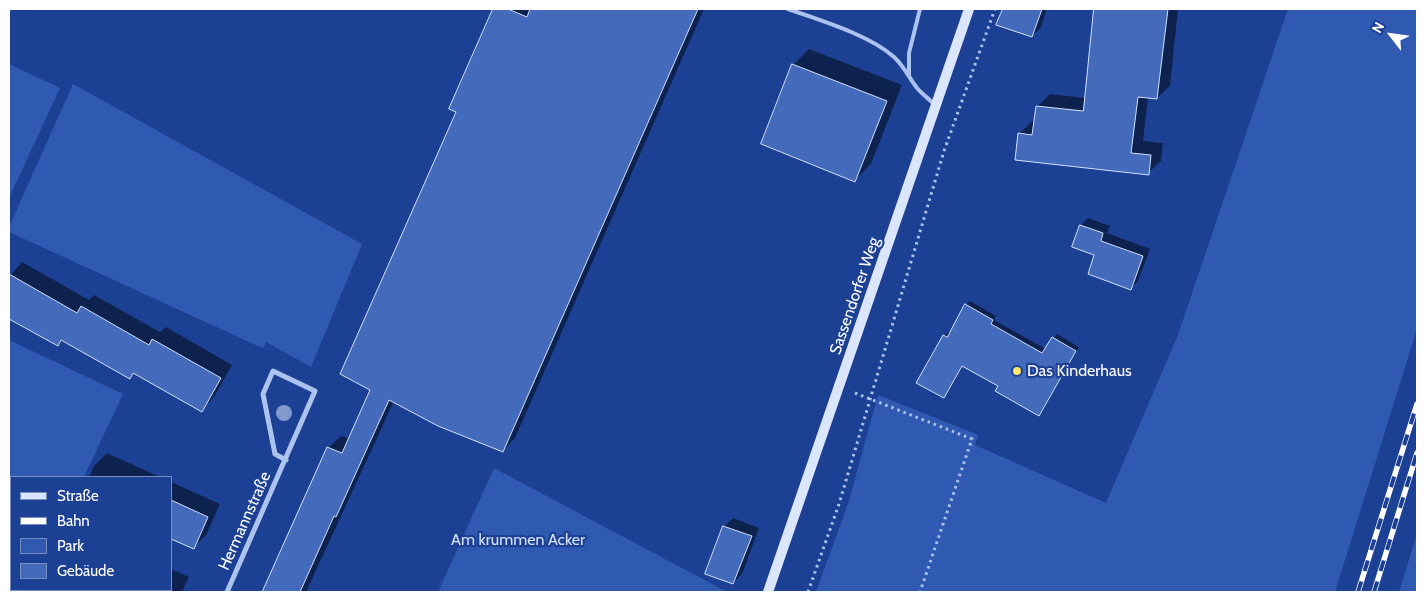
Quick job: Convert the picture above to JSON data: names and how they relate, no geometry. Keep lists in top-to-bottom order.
{
  "streets": {
    "street": ["Sassendorfer Weg", "Hermannstraße"]
  },
  "parks": ["Am krummen Acker"],
  "places": ["Das Kinderhaus"],
  "legend": [
    "Straße",
    "Bahn",
    "Park",
    "Gebäude"
  ],
  "north": "top left"
}
